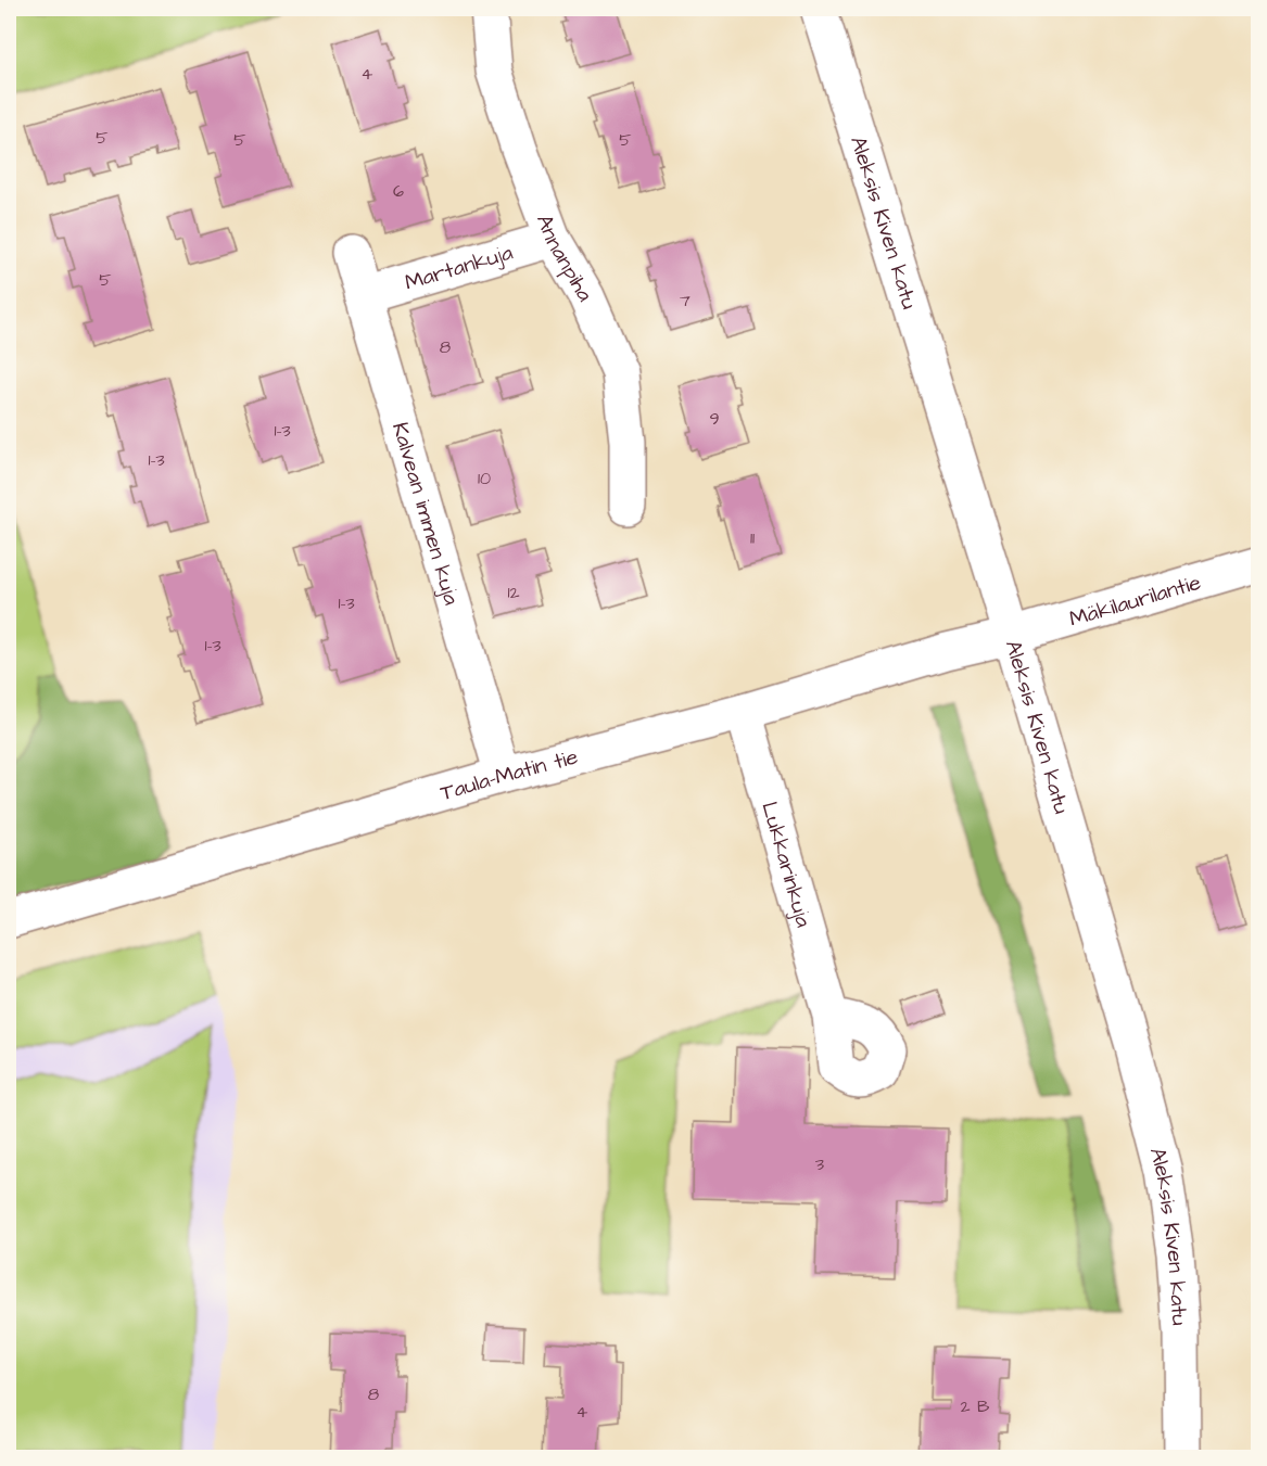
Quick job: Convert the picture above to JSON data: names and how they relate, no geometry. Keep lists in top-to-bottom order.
{
  "streets": {
    "street": [
      "Aleksis Kiven katu",
      "Annanpiha",
      "Martankuja",
      "Kalvean immen kuja",
      "Mäkilaurilantie",
      "Taula-Matin tie",
      "Lukkarinkuja"
    ]
  },
  "crossings": [
    ["Aleksis Kiven katu", "Mäkilaurilantie"],
    ["Aleksis Kiven katu", "Taula-Matin tie"],
    ["Annanpiha", "Martankuja"],
    ["Martankuja", "Kalvean immen kuja"],
    ["Kalvean immen kuja", "Taula-Matin tie"],
    ["Mäkilaurilantie", "Taula-Matin tie"],
    ["Taula-Matin tie", "Lukkarinkuja"]
  ],
  "house_numbers": [
    "4",
    "5",
    "5",
    "5",
    "6",
    "5",
    "7",
    "8",
    "9",
    "1-3",
    "1-3",
    "10",
    "11",
    "12",
    "1-3",
    "1-3",
    "3",
    "8",
    "2 B",
    "4"
  ]
}
